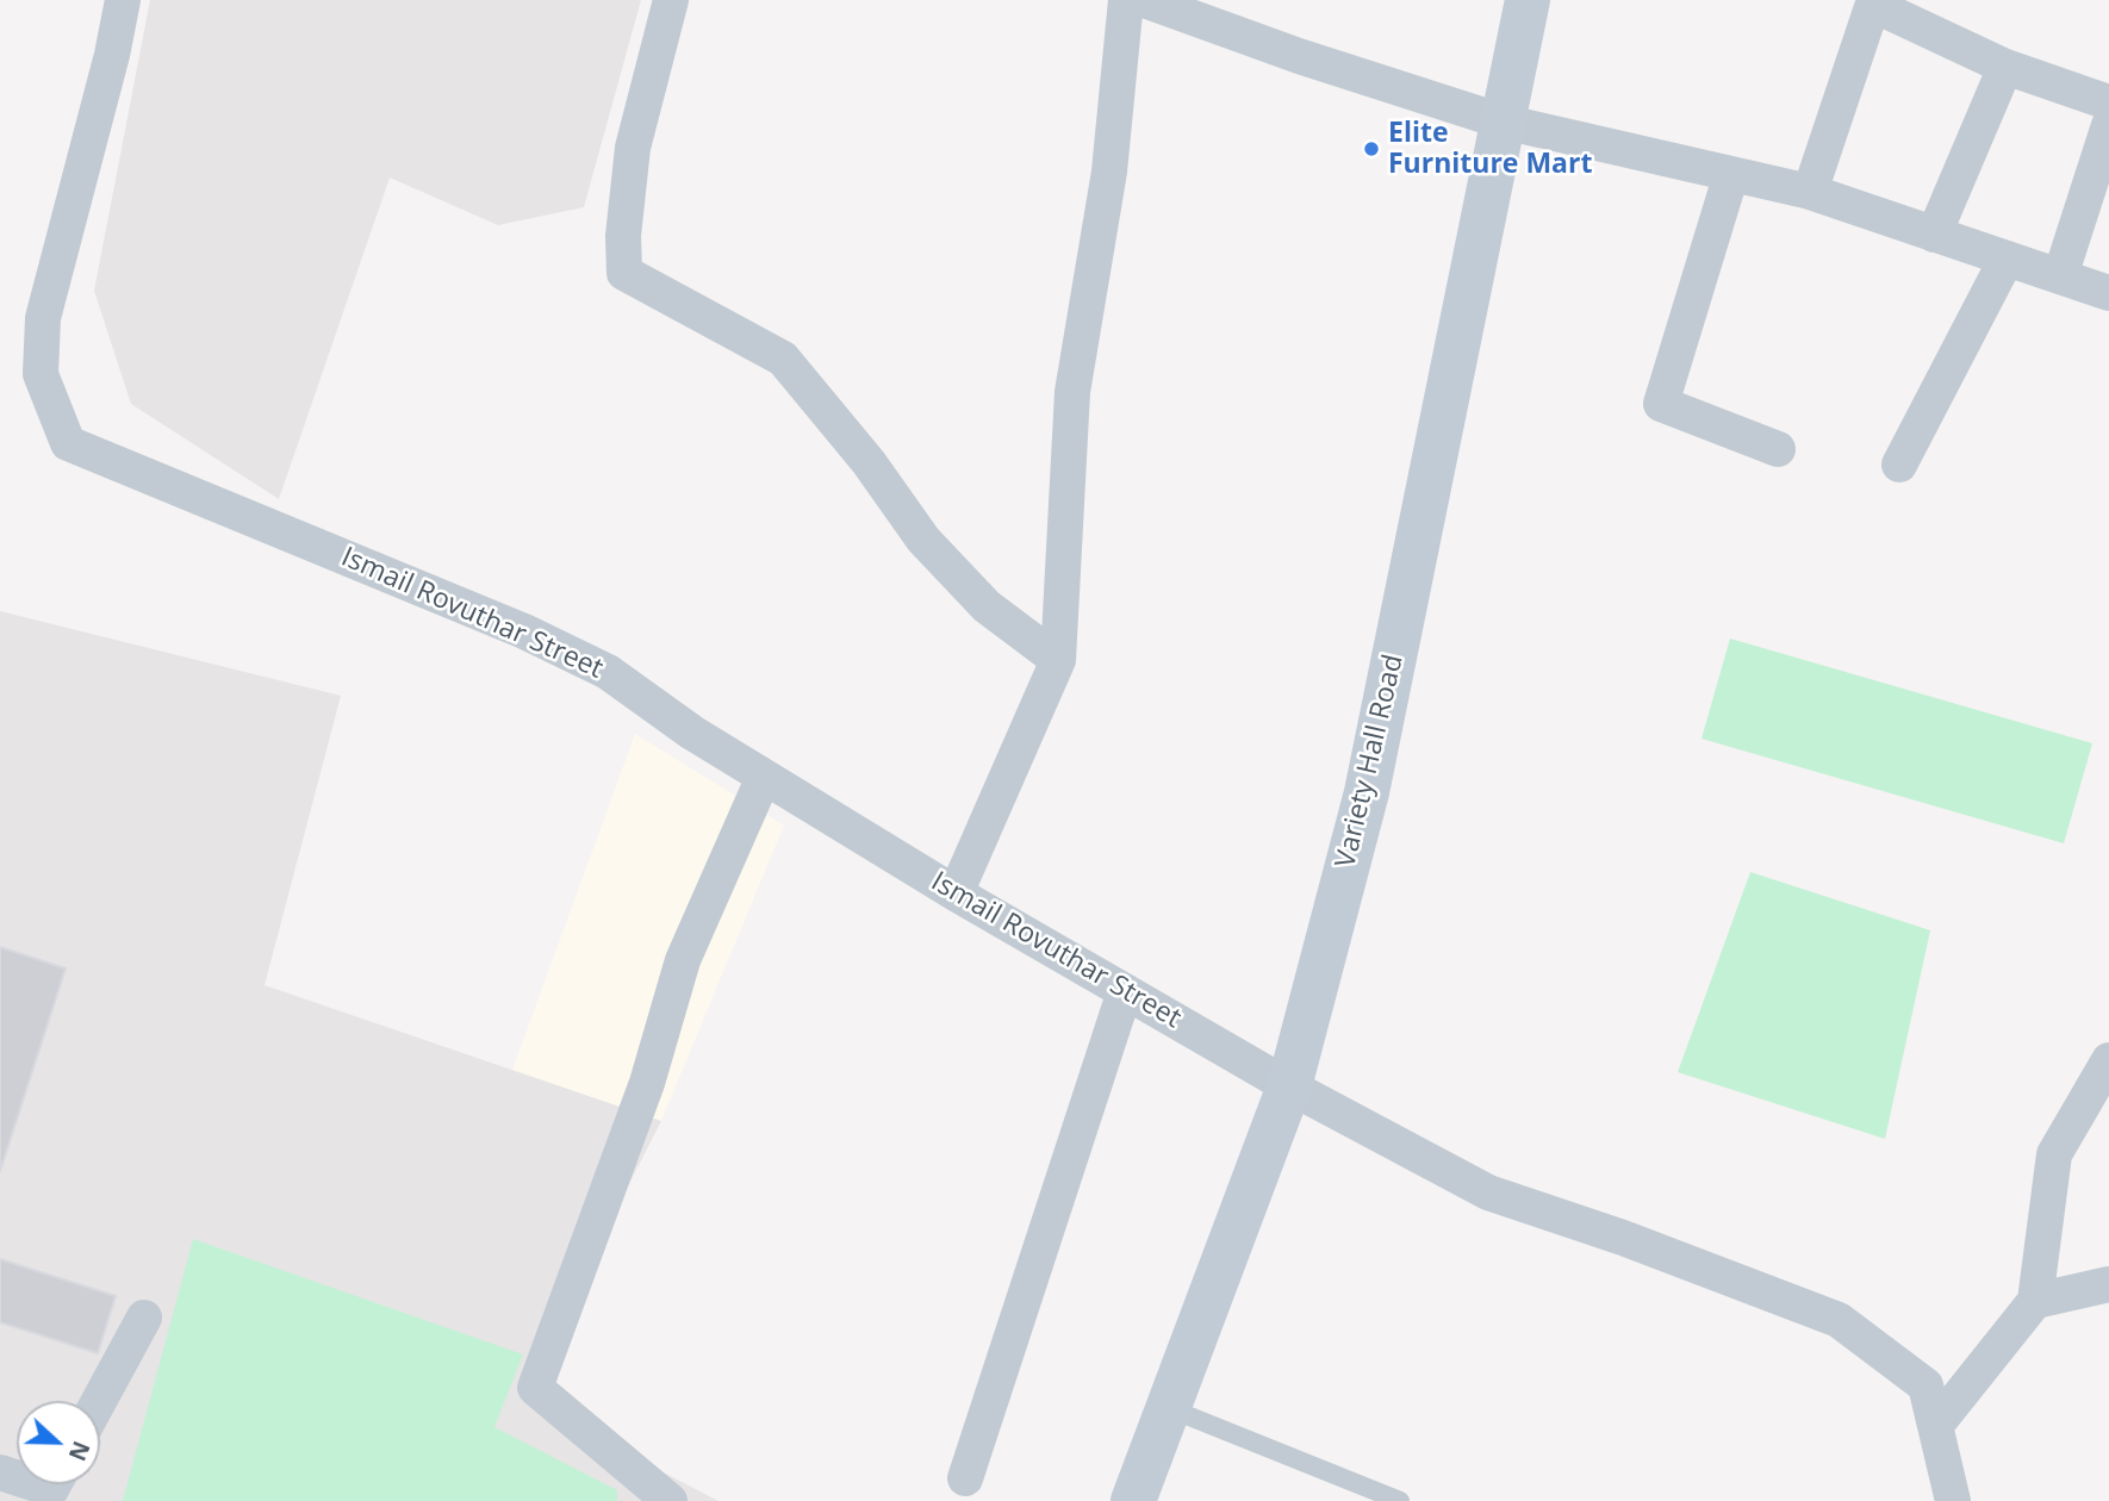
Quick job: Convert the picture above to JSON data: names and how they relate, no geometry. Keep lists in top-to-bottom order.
{
  "streets": {
    "street": ["Ismail Rovuthar Street", "Variety Hall Road"]
  },
  "crossings": [
    ["Ismail Rovuthar Street", "Variety Hall Road"]
  ],
  "places": ["Elite Furniture Mart"],
  "north": "right"
}
